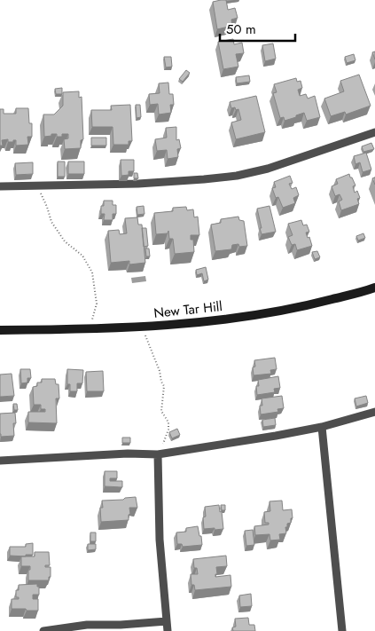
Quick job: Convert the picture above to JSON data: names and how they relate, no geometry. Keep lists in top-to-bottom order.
{
  "streets": {
    "street": ["New Tar Hill"]
  },
  "scale_bar": "50 m"
}
